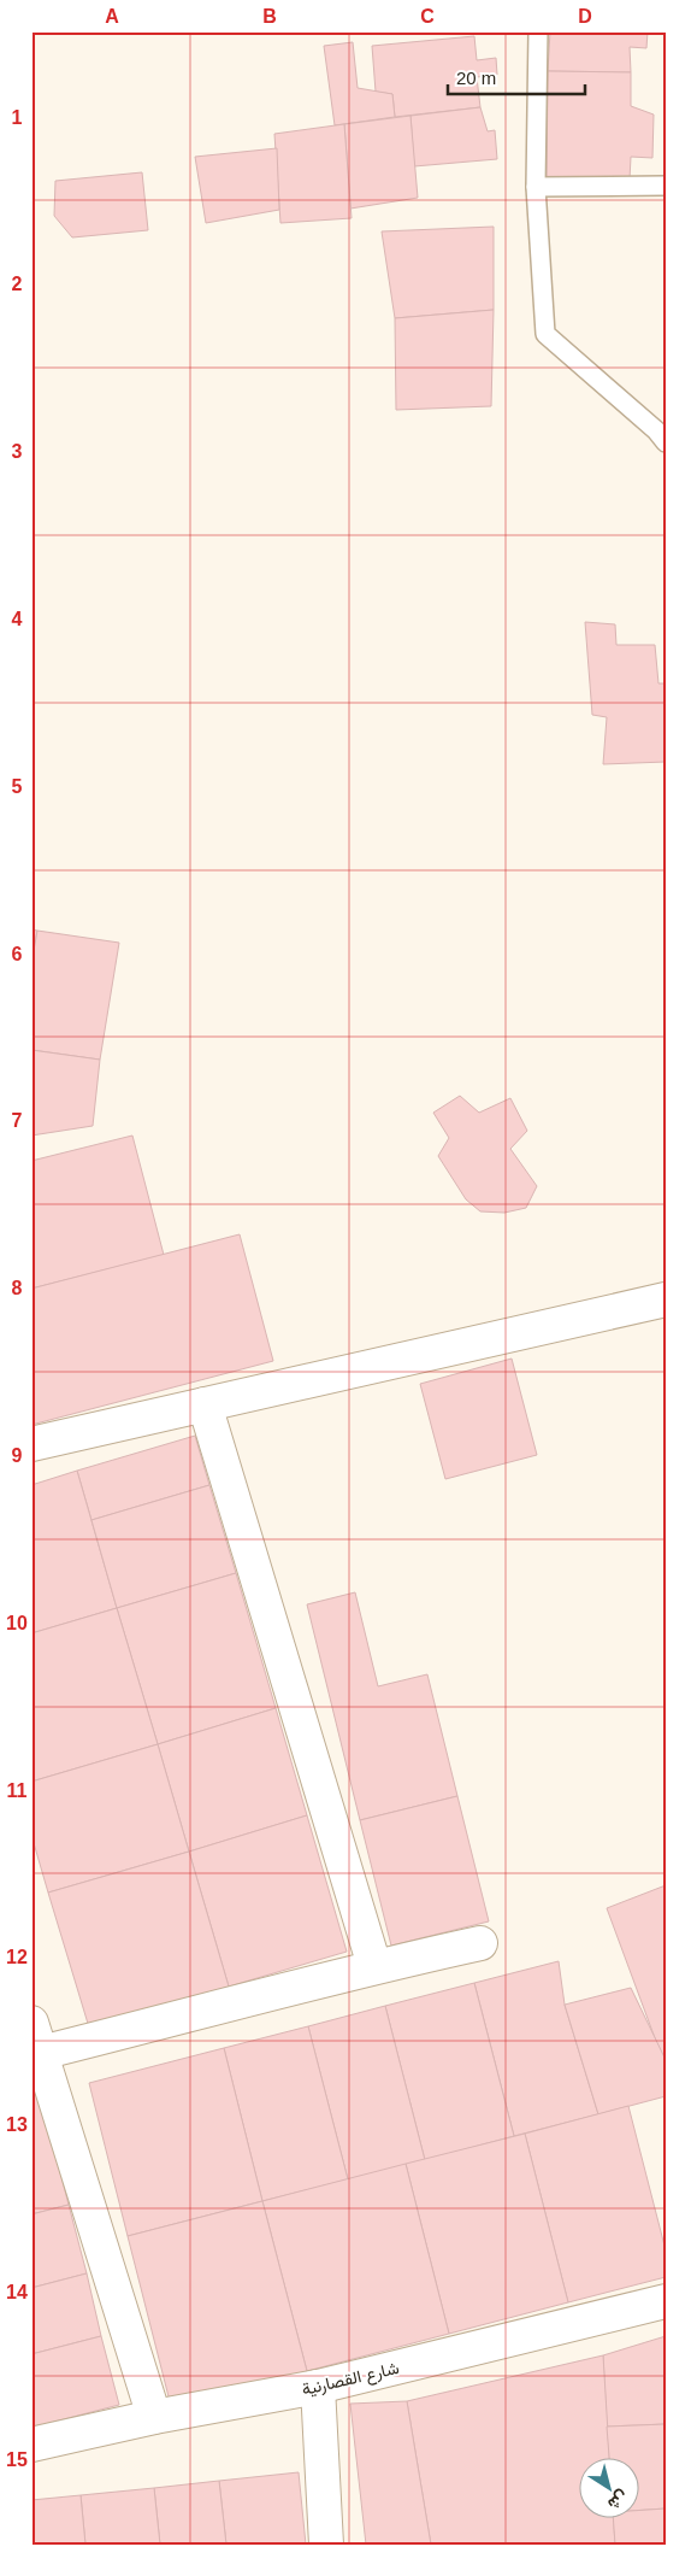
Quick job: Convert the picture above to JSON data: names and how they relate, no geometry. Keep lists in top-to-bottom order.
{
  "streets": {
    "street": ["شارع القصارنية"]
  },
  "scale_bar": "20 m",
  "north": "bottom right",
  "grid": {
    "columns": [
      "A",
      "B",
      "C",
      "D"
    ],
    "rows": [
      "1",
      "2",
      "3",
      "4",
      "5",
      "6",
      "7",
      "8",
      "9",
      "10",
      "11",
      "12",
      "13",
      "14",
      "15"
    ]
  }
}
